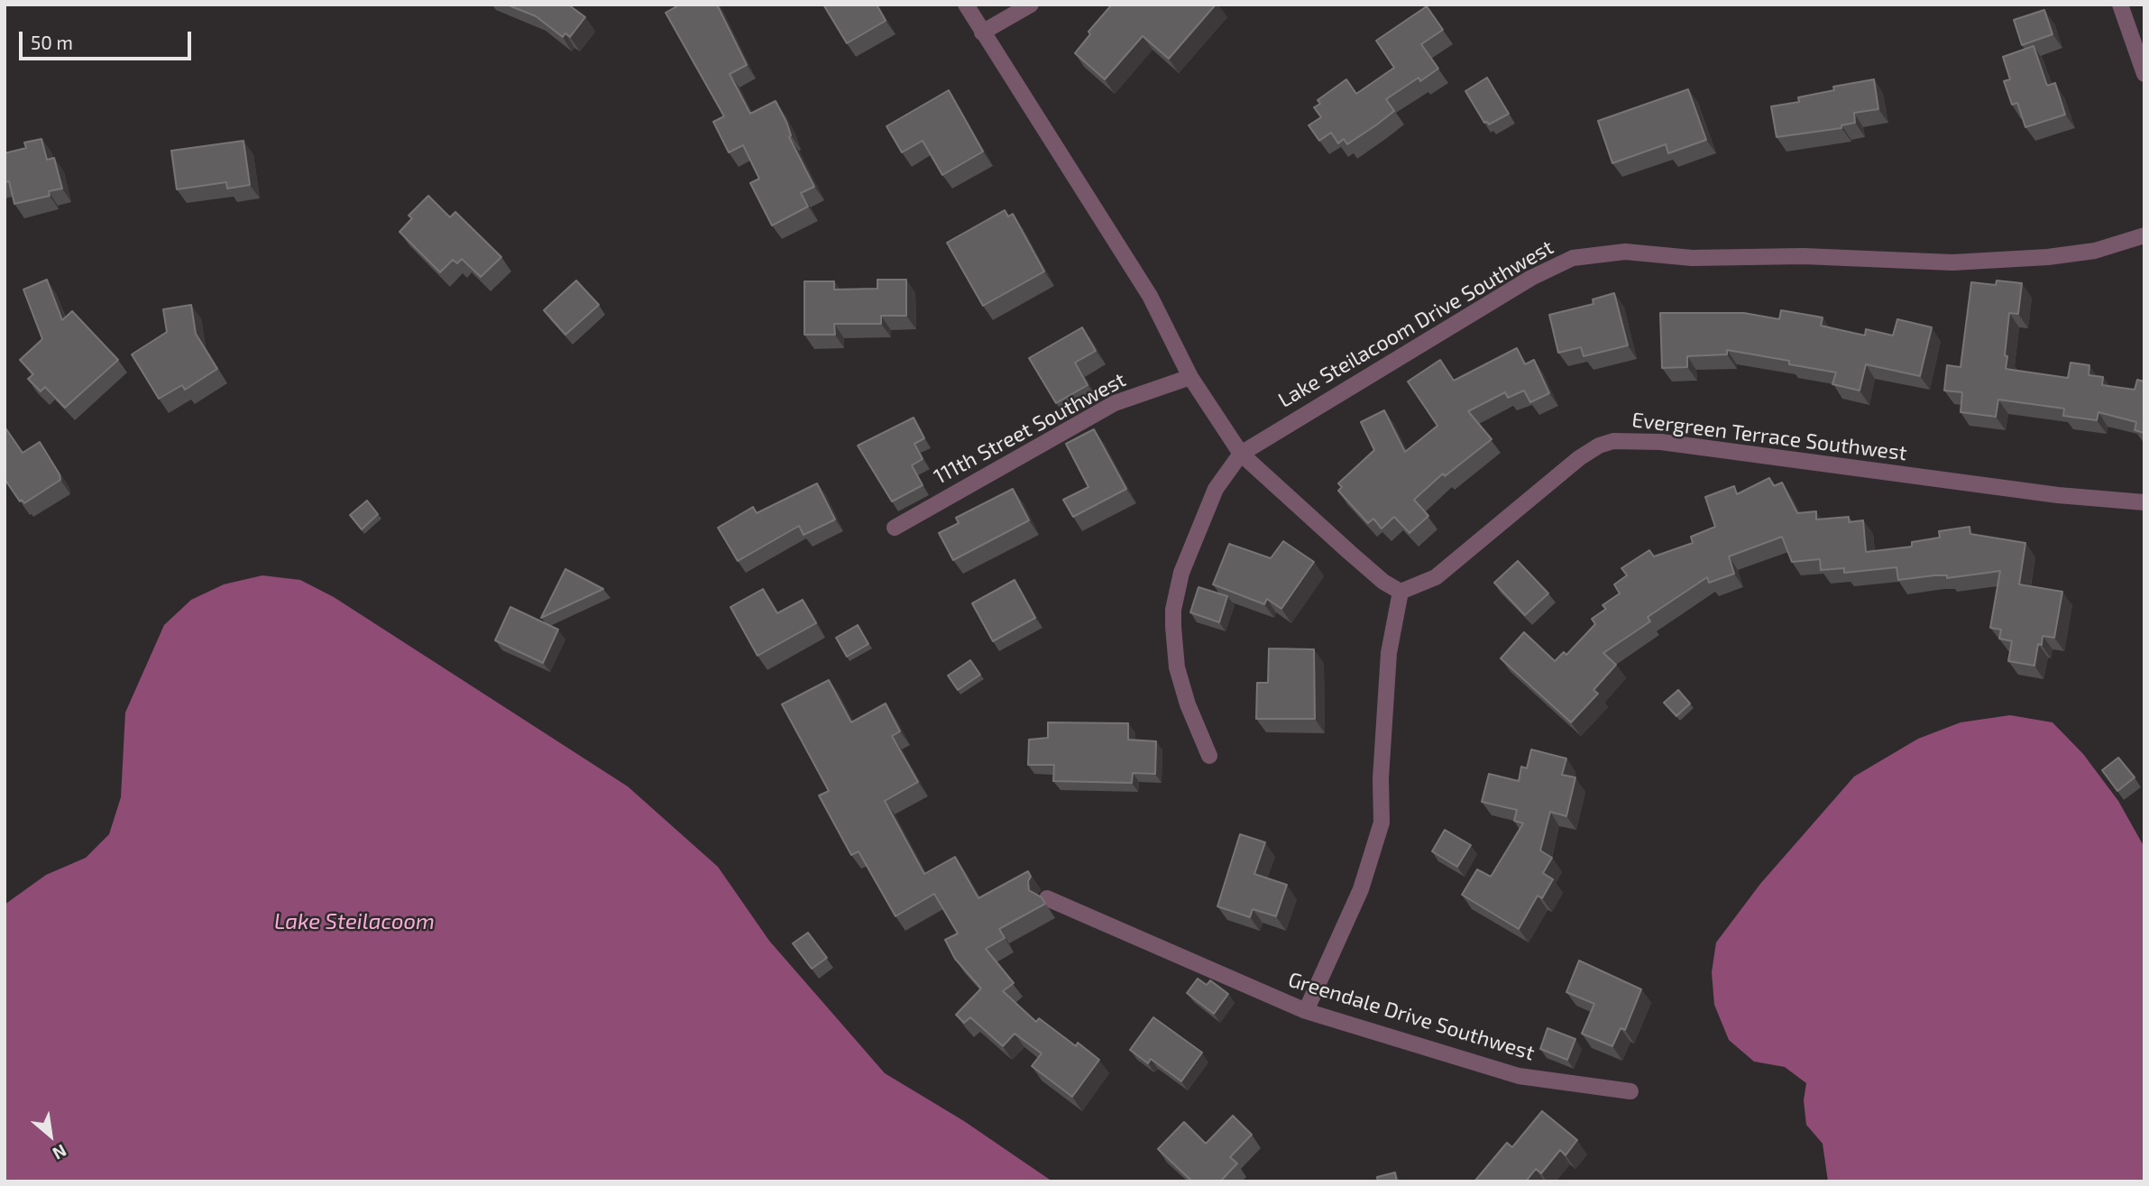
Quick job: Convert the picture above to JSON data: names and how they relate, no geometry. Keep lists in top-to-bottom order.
{
  "streets": {
    "street": [
      "Lake Steilacoom Drive Southwest",
      "111th Street Southwest",
      "Evergreen Terrace Southwest",
      "Greendale Drive Southwest"
    ]
  },
  "water": ["Lake Steilacoom"],
  "scale_bar": "50 m",
  "north": "bottom right"
}
